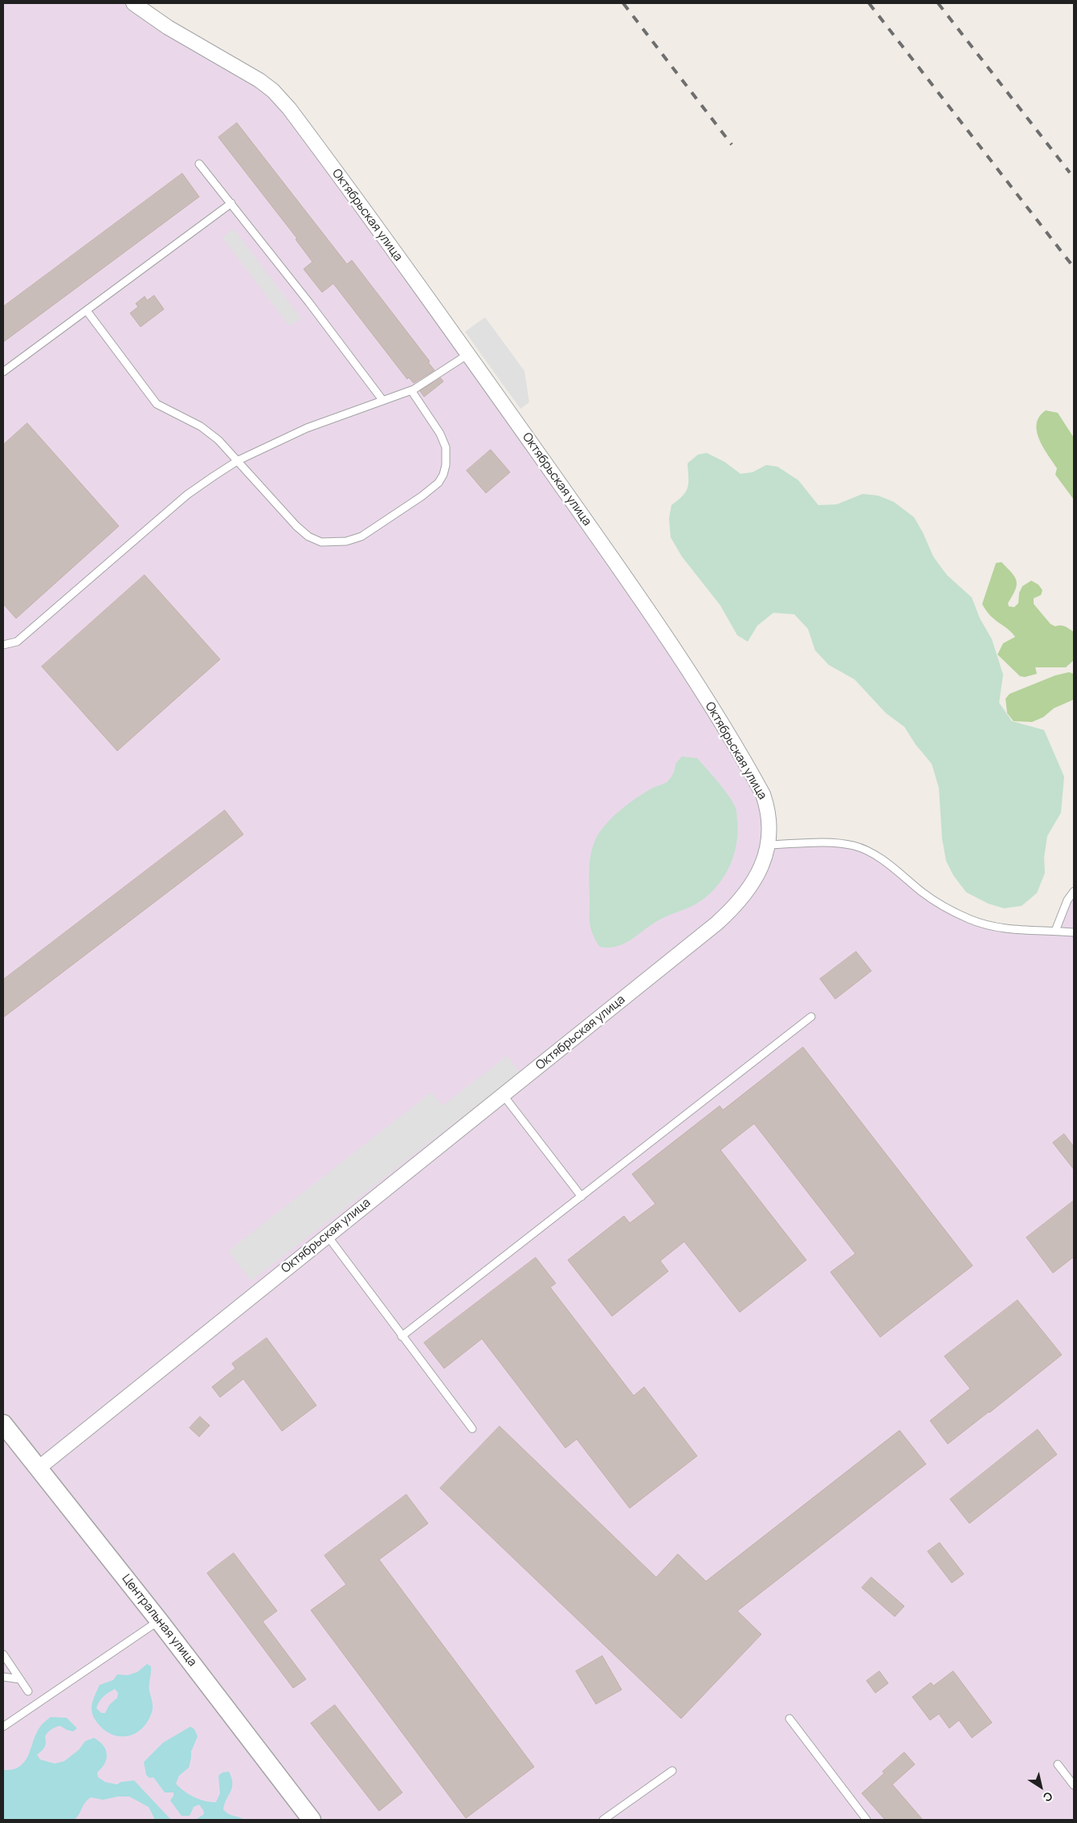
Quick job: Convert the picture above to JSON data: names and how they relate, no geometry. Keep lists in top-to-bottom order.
{
  "streets": {
    "street": ["Октябрьская улица", "Центральная улица"]
  },
  "crossings": [
    ["Октябрьская улица", "Центральная улица"]
  ],
  "north": "bottom right"
}
